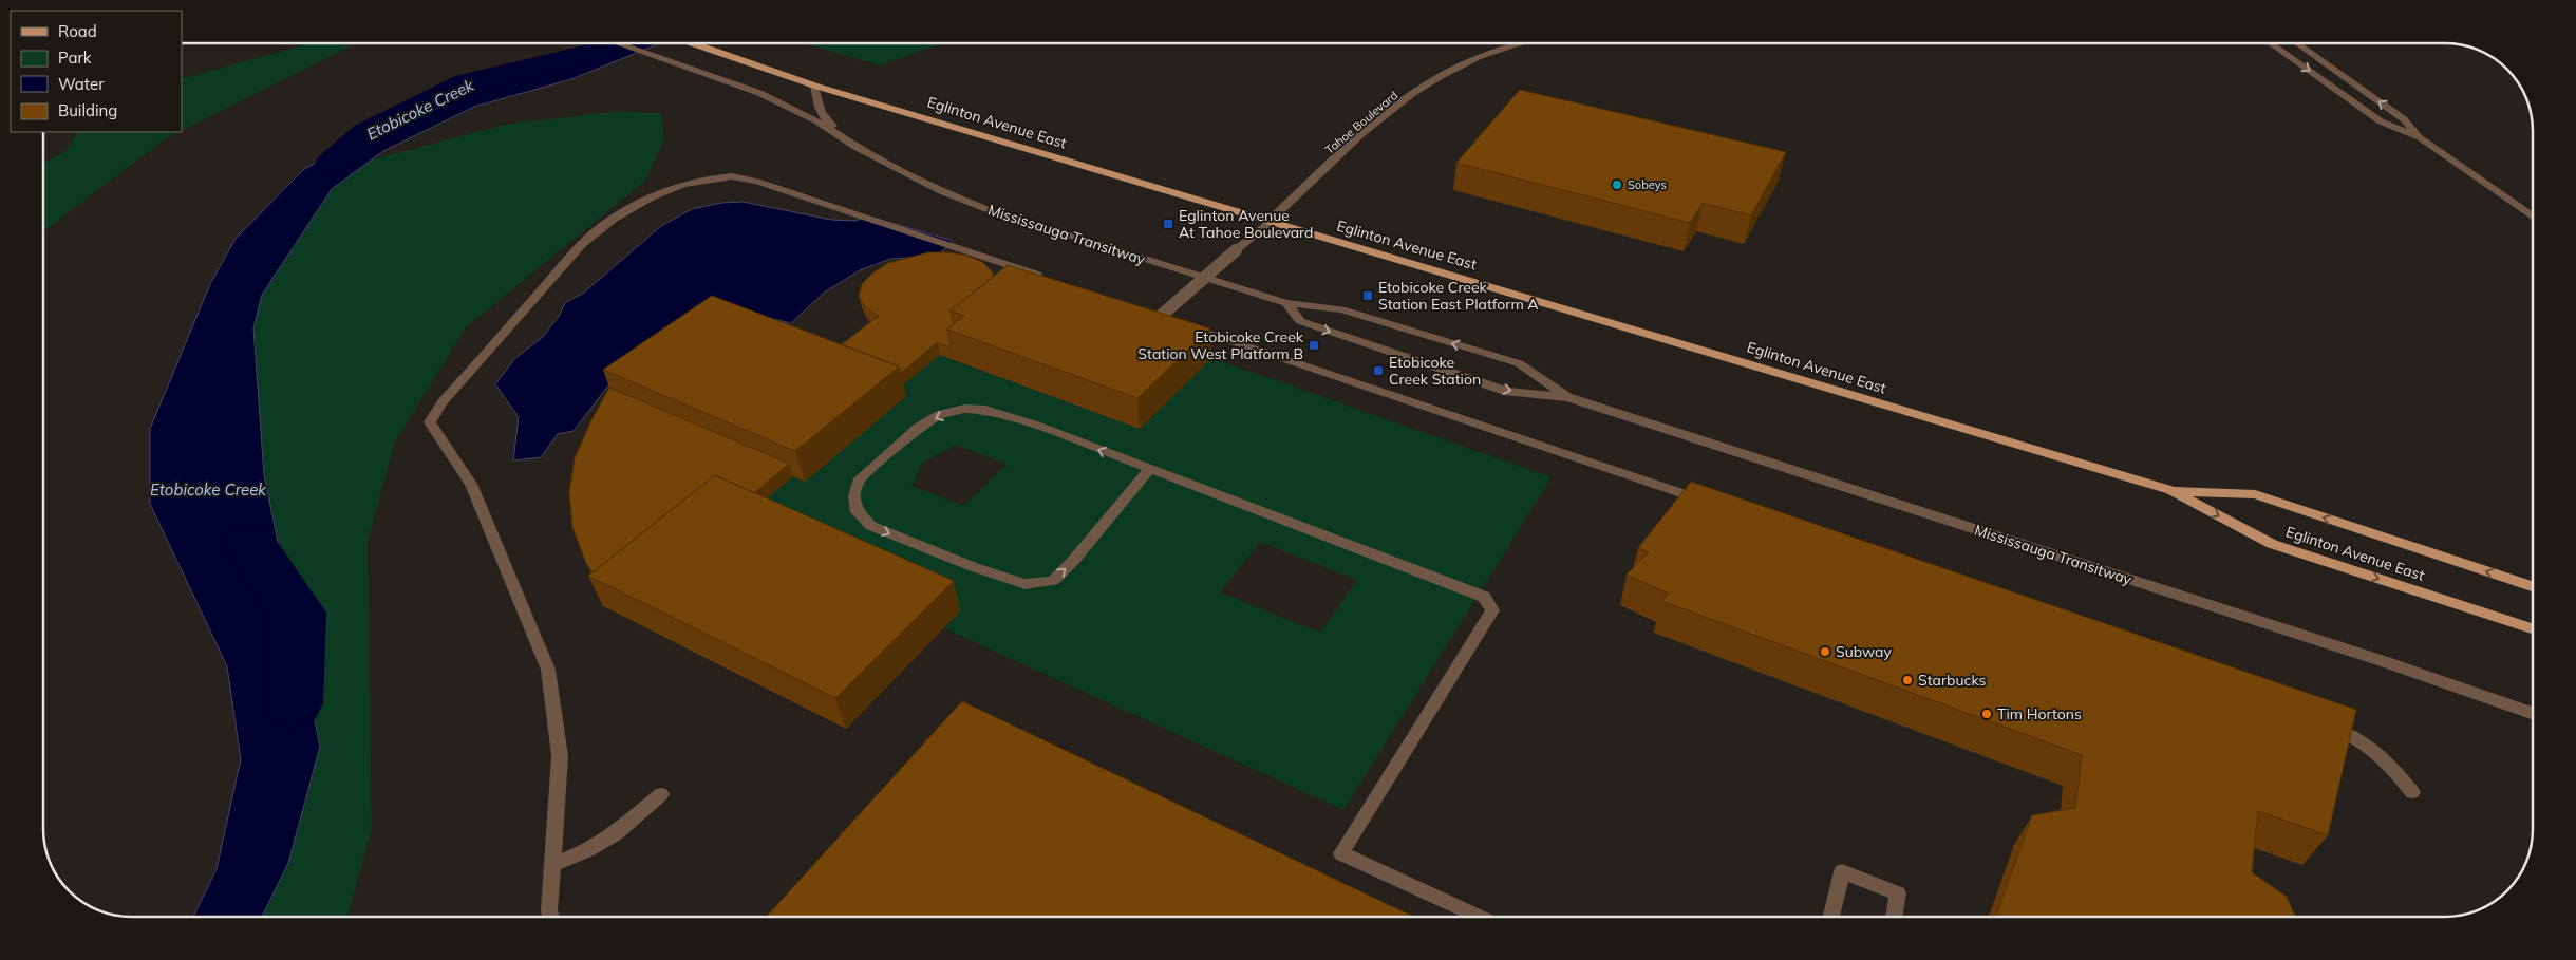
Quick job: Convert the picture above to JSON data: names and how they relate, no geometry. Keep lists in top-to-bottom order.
{
  "streets": {
    "main road": ["Eglinton Avenue East"],
    "street": ["Tahoe Boulevard", "Mississauga Transitway"]
  },
  "crossings": [
    ["Eglinton Avenue East", "Tahoe Boulevard"],
    ["Eglinton Avenue East", "Mississauga Transitway"]
  ],
  "water": ["Etobicoke Creek"],
  "places": {
    "other": [
      "Sobeys",
      "Subway",
      "Starbucks",
      "Tim Hortons"
    ],
    "transit": [
      "Eglinton Avenue At Tahoe Boulevard",
      "Etobicoke Creek Station East Platform A",
      "Etobicoke Creek Station West Platform B",
      "Etobicoke Creek Station"
    ]
  },
  "legend": [
    "Road",
    "Park",
    "Water",
    "Building"
  ]
}
